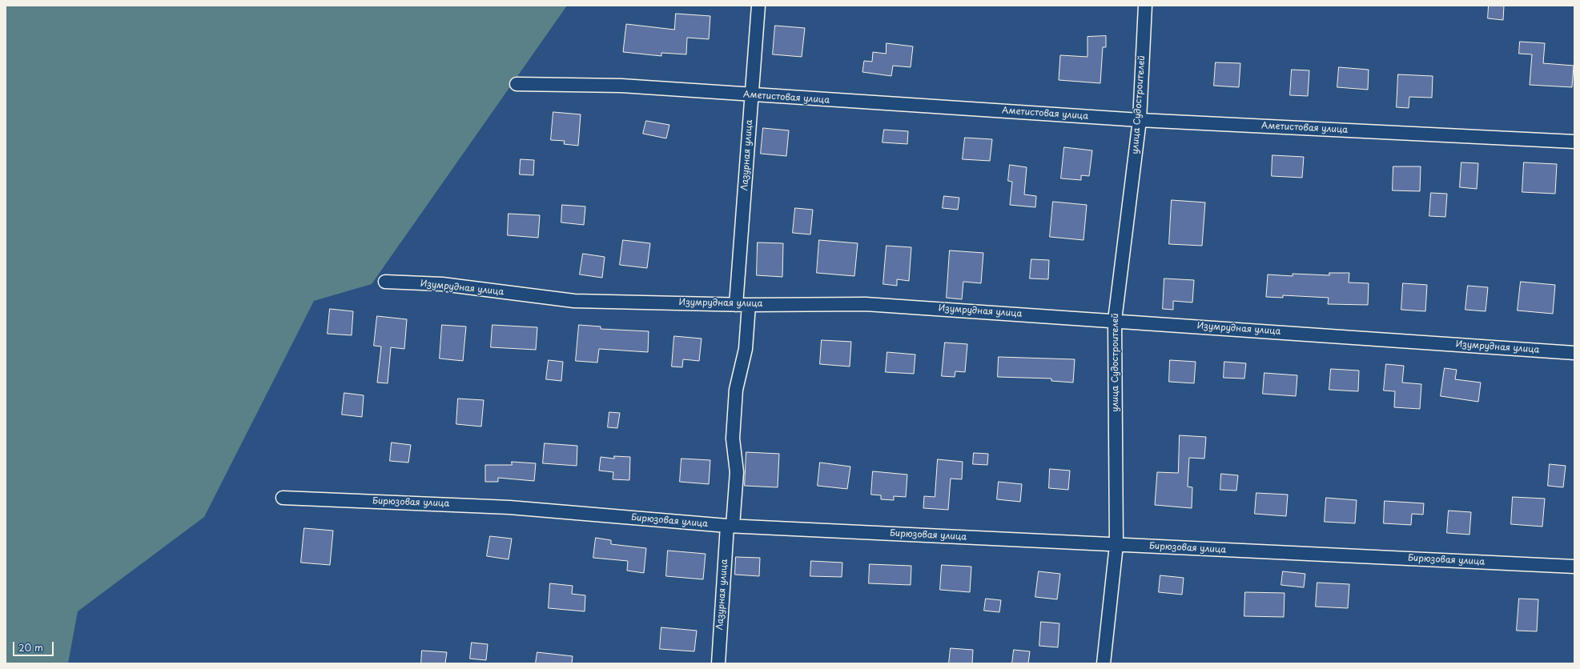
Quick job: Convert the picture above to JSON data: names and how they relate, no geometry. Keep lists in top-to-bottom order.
{
  "streets": {
    "street": [
      "Аметистовая улица",
      "улица Судостроителей",
      "Лазурная улица",
      "Изумрудная улица",
      "Бирюзовая улица"
    ]
  },
  "crossings": [
    ["Аметистовая улица", "улица Судостроителей"],
    ["Аметистовая улица", "Лазурная улица"],
    ["улица Судостроителей", "Изумрудная улица"],
    ["улица Судостроителей", "Бирюзовая улица"],
    ["Лазурная улица", "Изумрудная улица"],
    ["Лазурная улица", "Бирюзовая улица"]
  ],
  "scale_bar": "20 m"
}
